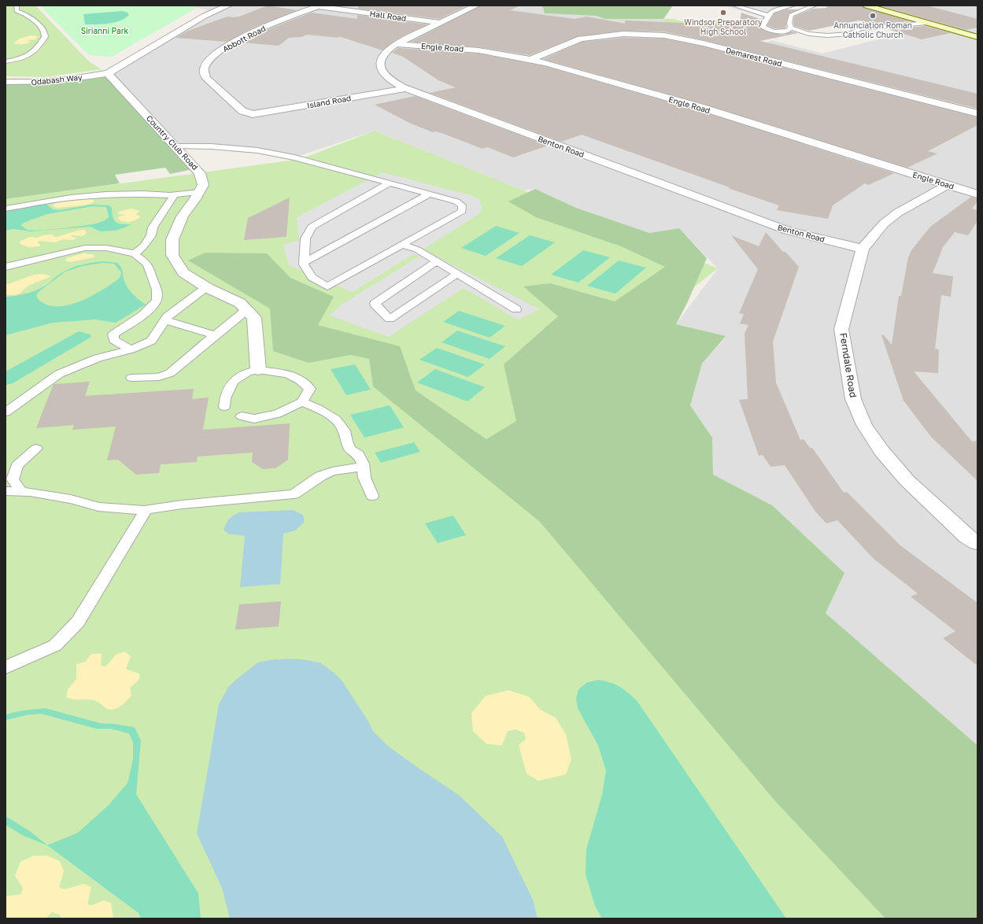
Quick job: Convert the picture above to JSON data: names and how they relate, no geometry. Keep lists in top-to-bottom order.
{
  "streets": {
    "street": [
      "Hall Road",
      "Abbott Road",
      "Engle Road",
      "Demarest Road",
      "Odabash Way",
      "Island Road",
      "Country Club Road",
      "Benton Road",
      "Ferndale Road"
    ]
  },
  "crossings": [
    ["Hall Road", "Abbott Road"],
    ["Hall Road", "Benton Road"],
    ["Abbott Road", "Island Road"],
    ["Engle Road", "Demarest Road"],
    ["Engle Road", "Benton Road"],
    ["Engle Road", "Ferndale Road"],
    ["Odabash Way", "Country Club Road"],
    ["Island Road", "Benton Road"],
    ["Benton Road", "Ferndale Road"]
  ],
  "parks": ["Sirianni Park"],
  "places": ["Windsor Preparatory High School", "Annunciation Roman Catholic Church"]
}
